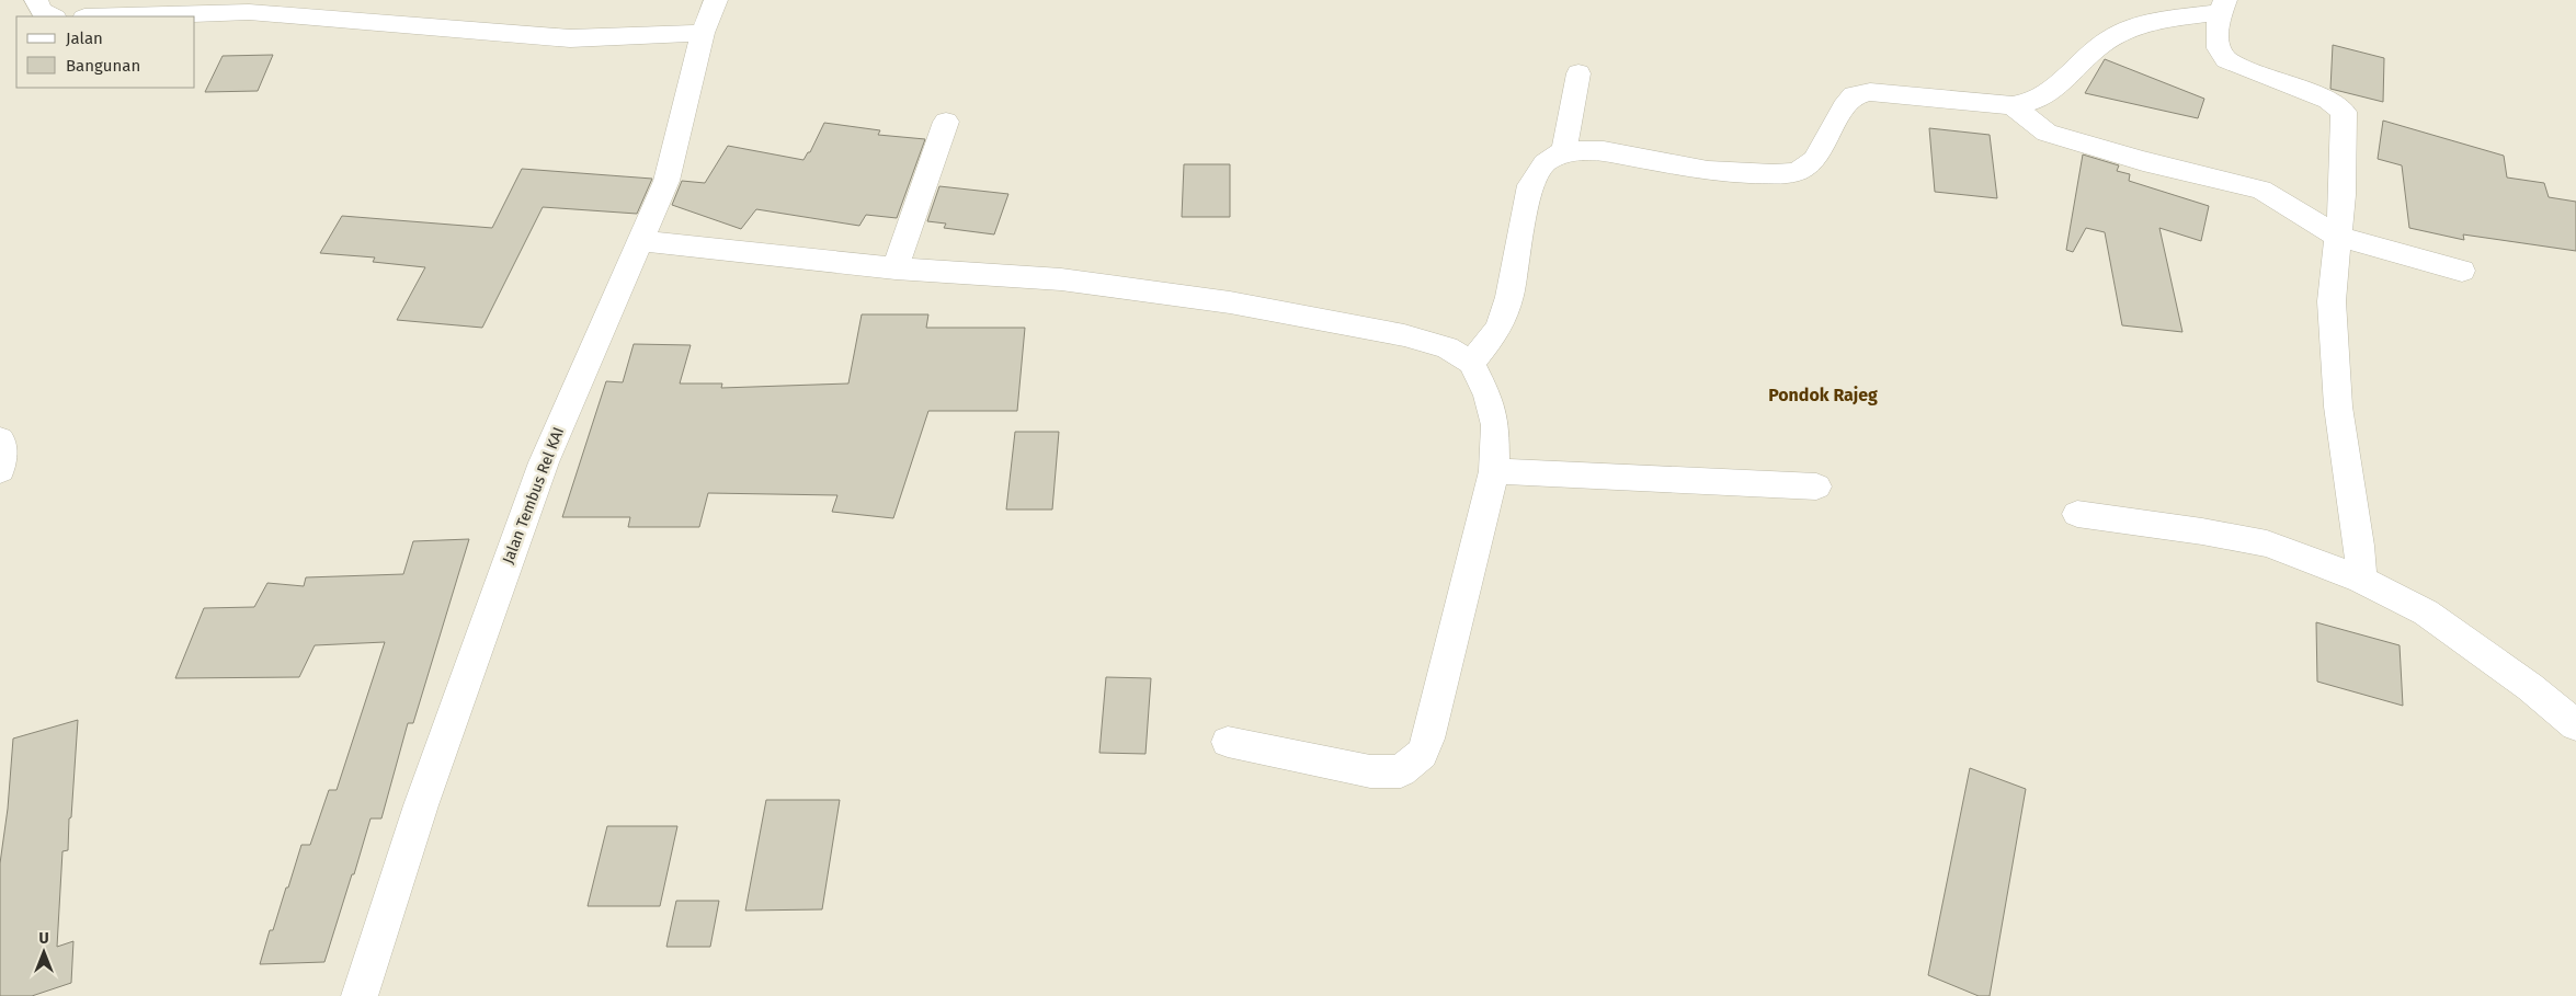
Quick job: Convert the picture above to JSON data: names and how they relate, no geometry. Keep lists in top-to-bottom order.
{
  "streets": {
    "street": ["Jalan Tembus Rel KAI"]
  },
  "districts": ["Pondok Rajeg"],
  "legend": ["Jalan", "Bangunan"],
  "north": "top"
}
